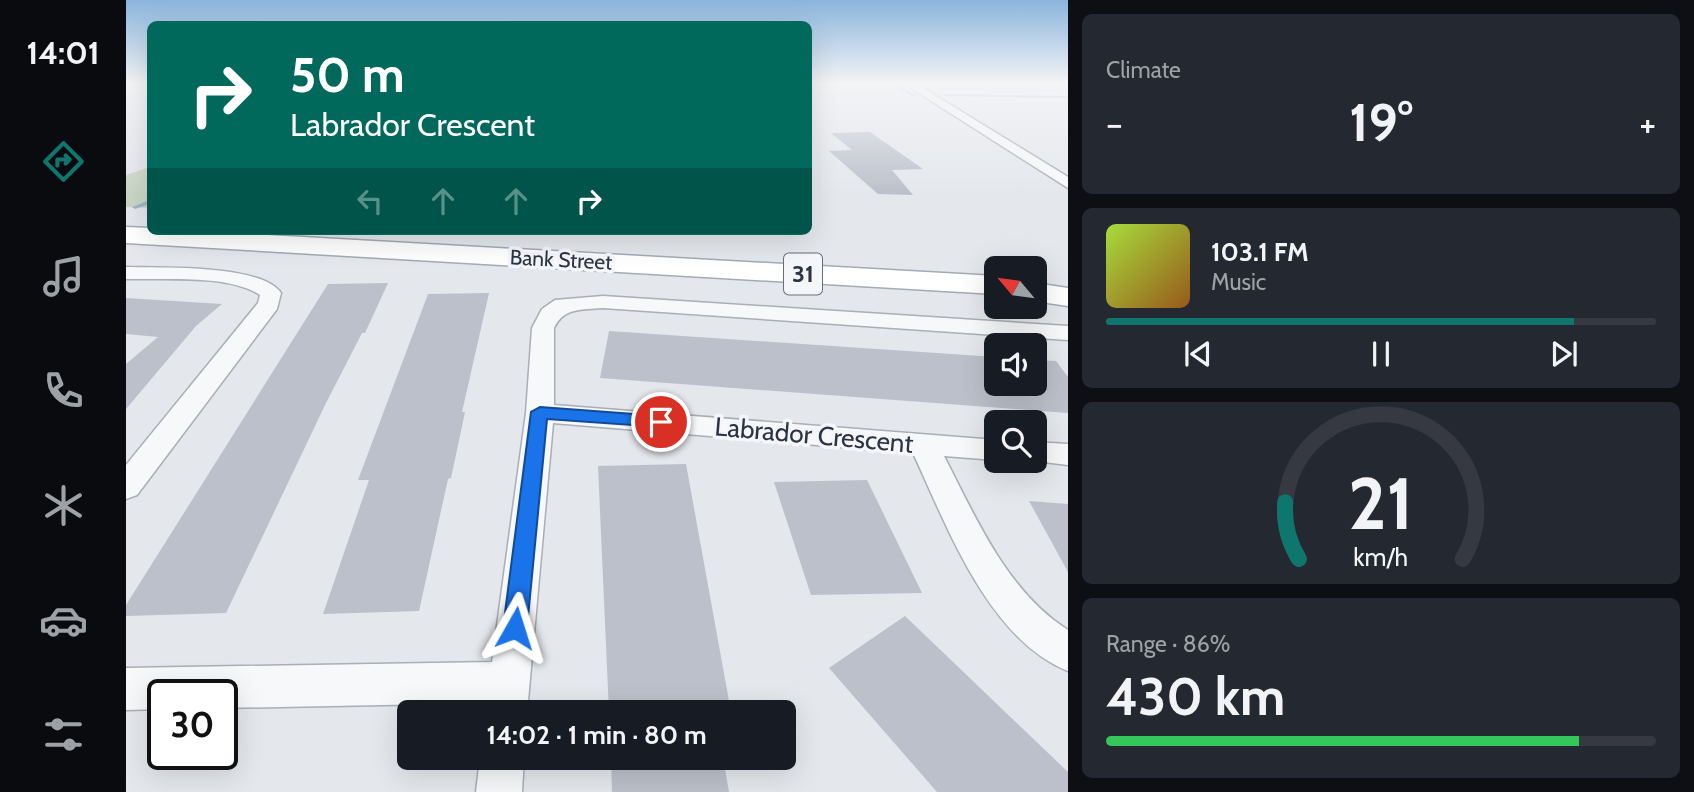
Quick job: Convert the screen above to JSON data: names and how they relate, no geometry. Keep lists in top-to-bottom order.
{
  "streets": {
    "main road": ["Bank Street", "31"],
    "street": ["Labrador Crescent"]
  },
  "north": "top left",
  "page": {
    "tabs": "14:01",
    "tile": [
      "Climate",
      ["Range · 86%", "430 km"]
    ],
    "turn": ["50 m", "Labrador Crescent"],
    "heat": ["−", "19°", "+"],
    "song": ["103.1 FM", "Music"],
    "limit": "30",
    "trip": "14:02 · 1 min · 80 m",
    "gauge": ["21", "km/h"]
  }
}
